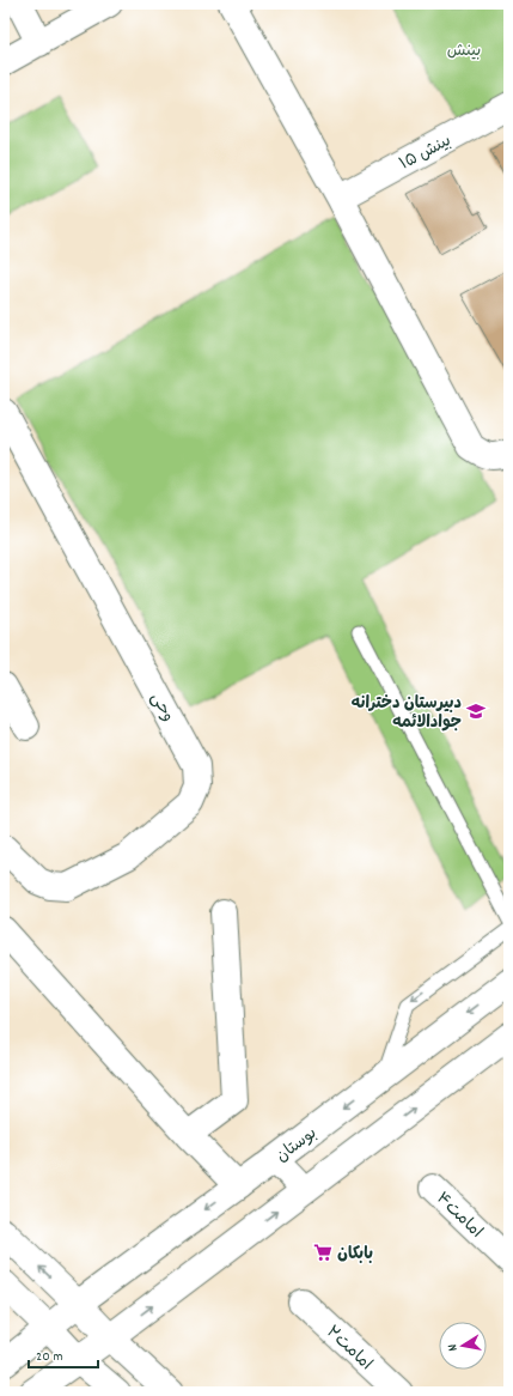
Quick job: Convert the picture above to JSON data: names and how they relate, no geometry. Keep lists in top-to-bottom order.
{
  "streets": {
    "street": [
      "بینش ۱۵",
      "وحی",
      "بوستان",
      "امامت۴",
      "امامت۲"
    ]
  },
  "parks": ["بینش"],
  "places": {
    "school or university": ["دبیرستان دخترانه جوادالائمه"],
    "supermarket": ["بابکان"]
  },
  "scale_bar": "20 m",
  "north": "left"
}
